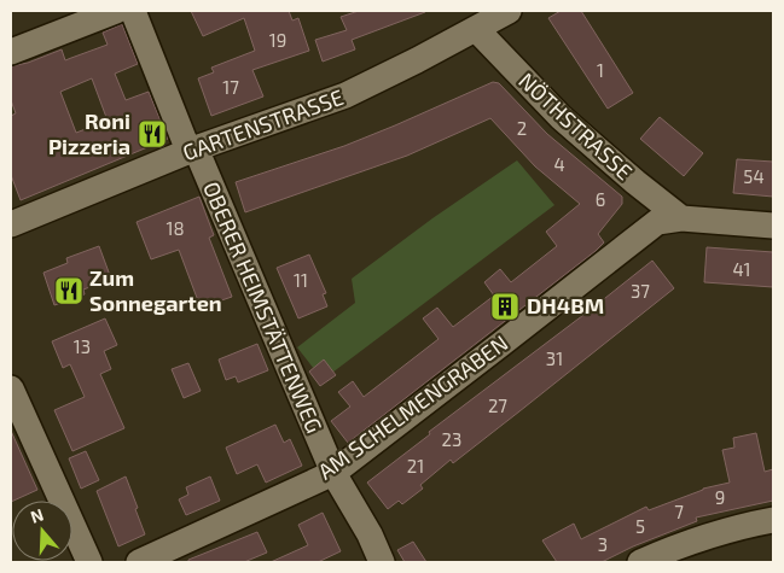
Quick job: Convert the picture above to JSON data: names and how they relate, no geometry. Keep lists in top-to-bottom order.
{
  "streets": {
    "street": [
      "GARTENSTRASSE",
      "NÖTHSTRASSE",
      "OBERER HEIMSTÄTTENWEG",
      "AM SCHELMENGRABEN"
    ]
  },
  "crossings": [
    ["GARTENSTRASSE", "NÖTHSTRASSE"],
    ["GARTENSTRASSE", "OBERER HEIMSTÄTTENWEG"],
    ["NÖTHSTRASSE", "AM SCHELMENGRABEN"],
    ["OBERER HEIMSTÄTTENWEG", "AM SCHELMENGRABEN"]
  ],
  "places": {
    "restaurant": ["Roni Pizzeria", "Zum Sonnegarten"],
    "building": ["DH4BM"]
  },
  "house_numbers": [
    "19",
    "1",
    "17",
    "2",
    "4",
    "54",
    "6",
    "18",
    "41",
    "11",
    "37",
    "13",
    "31",
    "27",
    "23",
    "21",
    "9",
    "7",
    "5",
    "3"
  ],
  "north": "top"
}
